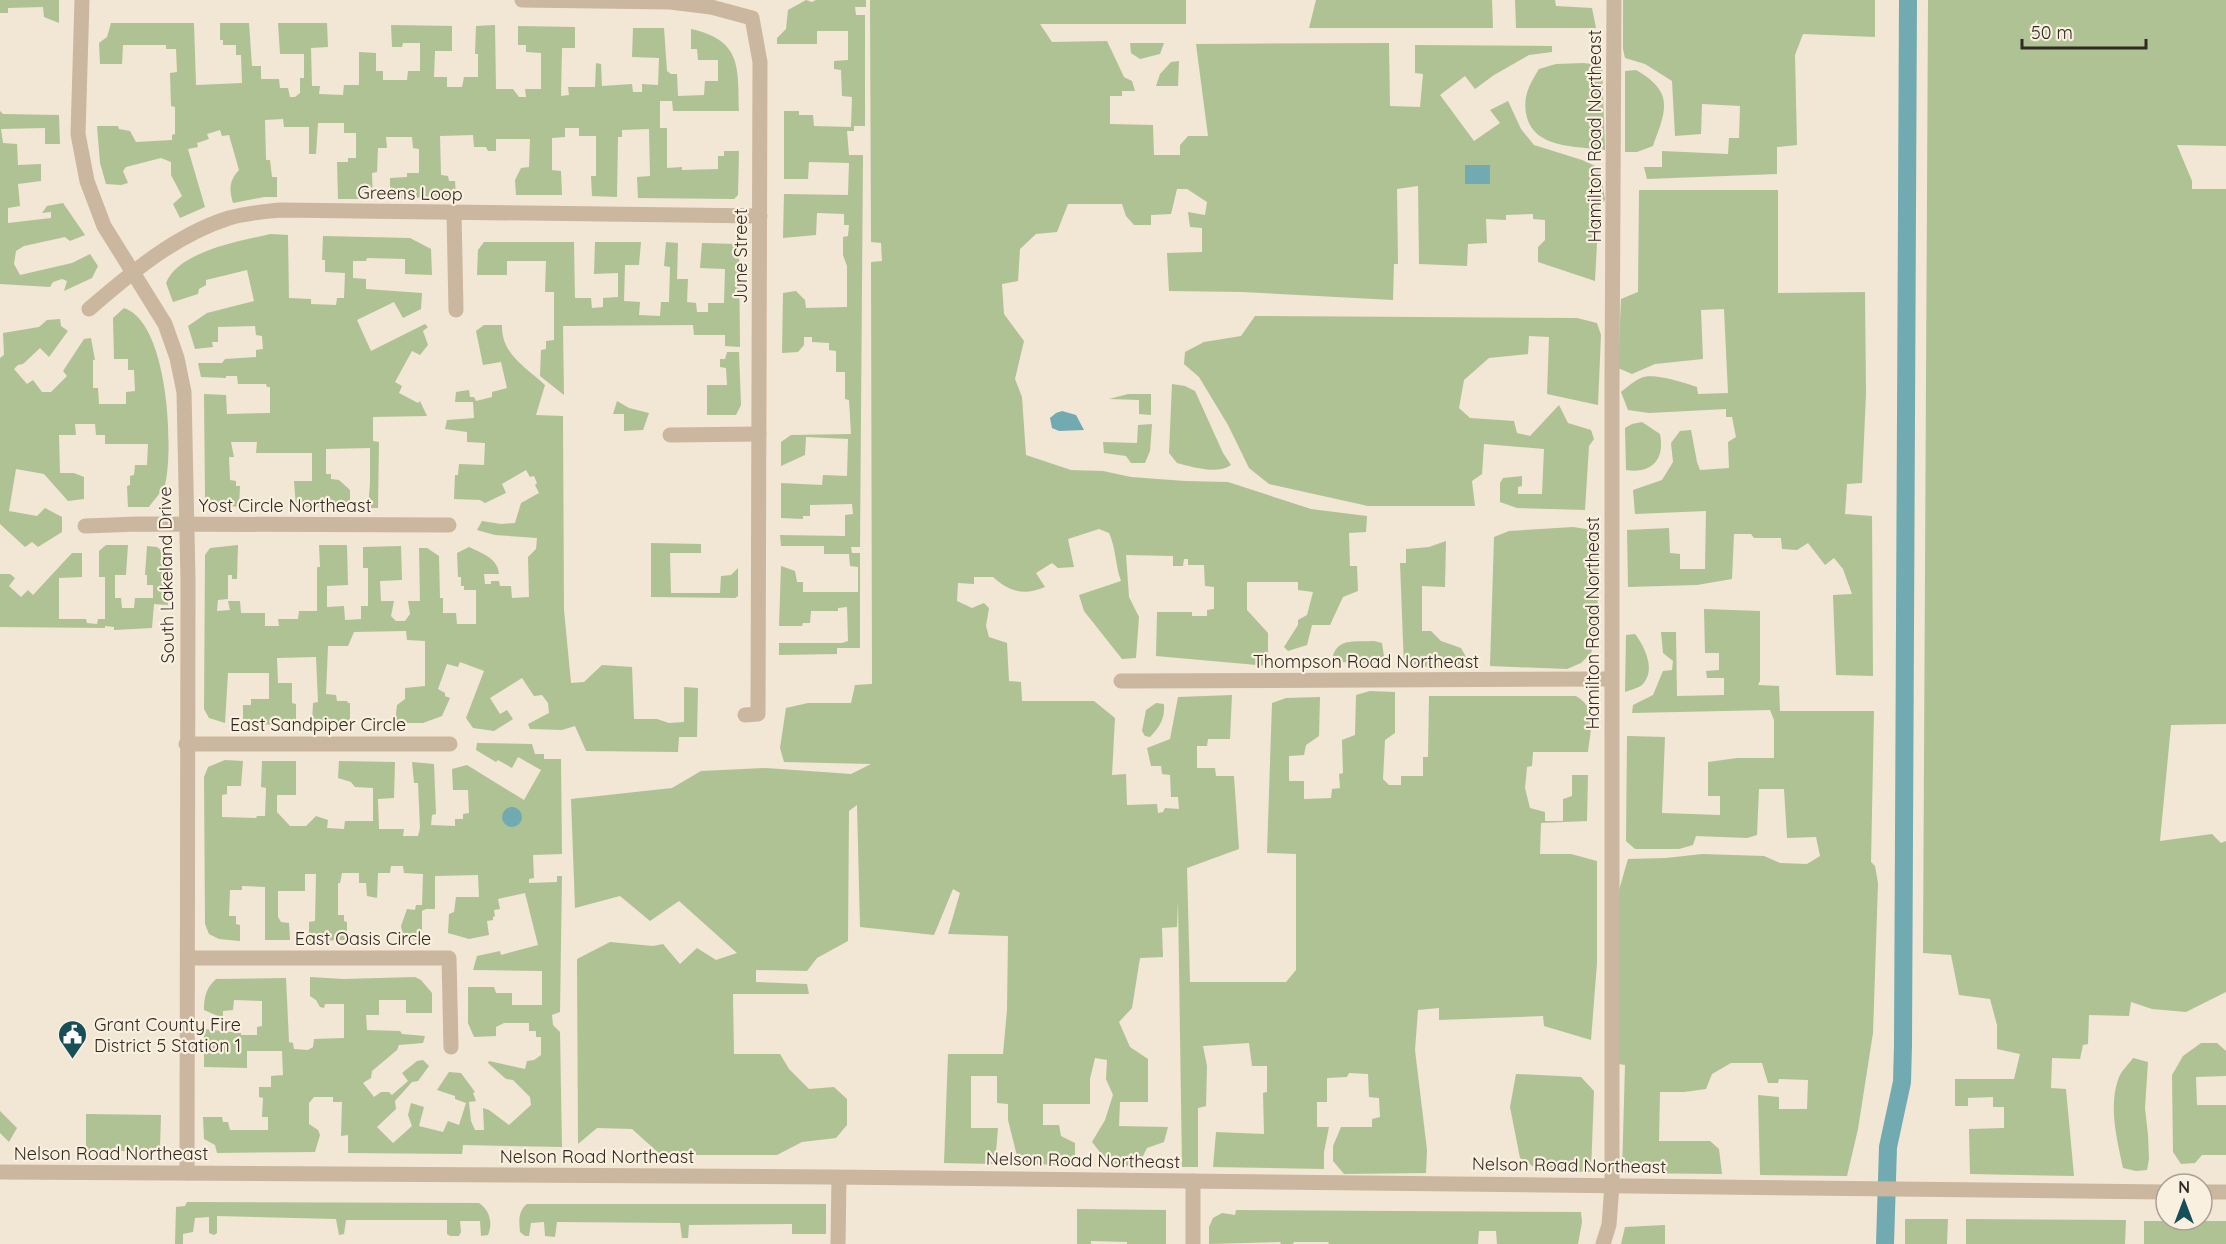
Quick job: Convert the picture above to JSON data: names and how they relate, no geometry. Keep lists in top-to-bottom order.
{
  "streets": {
    "street": [
      "Hamilton Road Northeast",
      "Greens Loop",
      "June Street",
      "Yost Circle Northeast",
      "South Lakeland Drive",
      "Thompson Road Northeast",
      "East Sandpiper Circle",
      "East Oasis Circle",
      "Nelson Road Northeast"
    ]
  },
  "crossings": [
    ["Hamilton Road Northeast", "Thompson Road Northeast"],
    ["Hamilton Road Northeast", "Nelson Road Northeast"],
    ["Greens Loop", "June Street"],
    ["Greens Loop", "South Lakeland Drive"],
    ["Yost Circle Northeast", "South Lakeland Drive"],
    ["South Lakeland Drive", "East Sandpiper Circle"],
    ["South Lakeland Drive", "East Oasis Circle"],
    ["South Lakeland Drive", "Nelson Road Northeast"]
  ],
  "places": {
    "public building": ["Grant County Fire District 5 Station 1"]
  },
  "scale_bar": "50 m",
  "north": "top"
}
